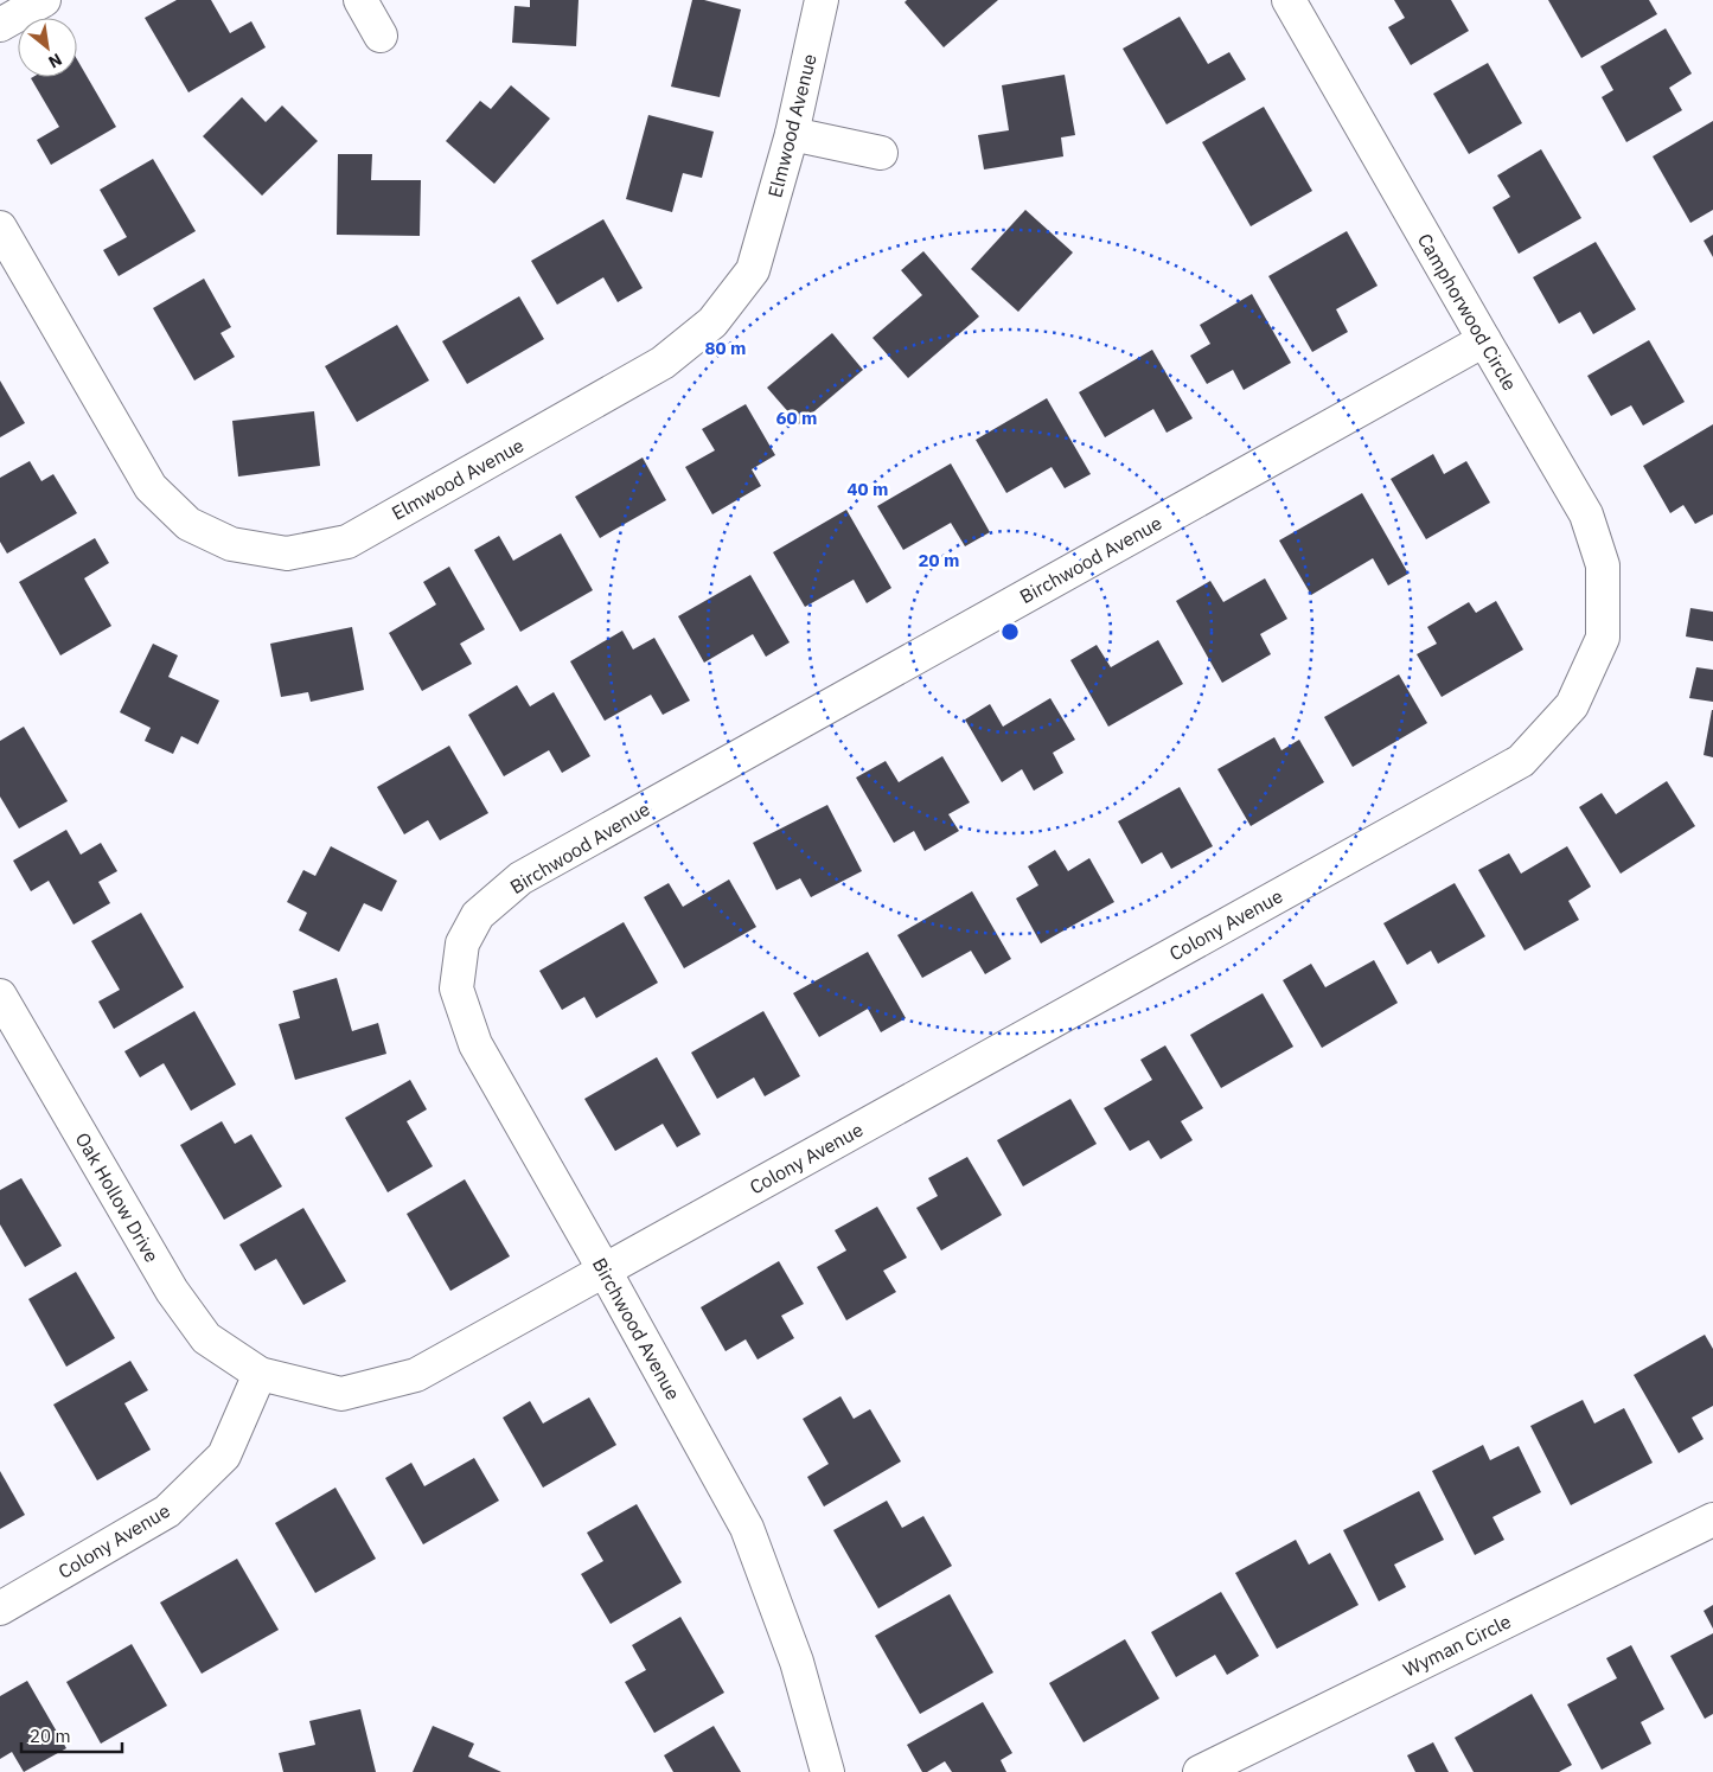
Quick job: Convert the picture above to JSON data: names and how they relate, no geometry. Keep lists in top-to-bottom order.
{
  "streets": {
    "street": [
      "Elmwood Avenue",
      "Camphorwood Circle",
      "Birchwood Avenue",
      "Colony Avenue",
      "Oak Hollow Drive",
      "Wyman Circle"
    ]
  },
  "crossings": [
    ["Camphorwood Circle", "Birchwood Avenue"],
    ["Camphorwood Circle", "Colony Avenue"],
    ["Birchwood Avenue", "Colony Avenue"],
    ["Colony Avenue", "Oak Hollow Drive"]
  ],
  "scale_bar": "20 m",
  "north": "bottom right",
  "rings": [
    "80 m",
    "60 m",
    "40 m",
    "20 m"
  ]
}
